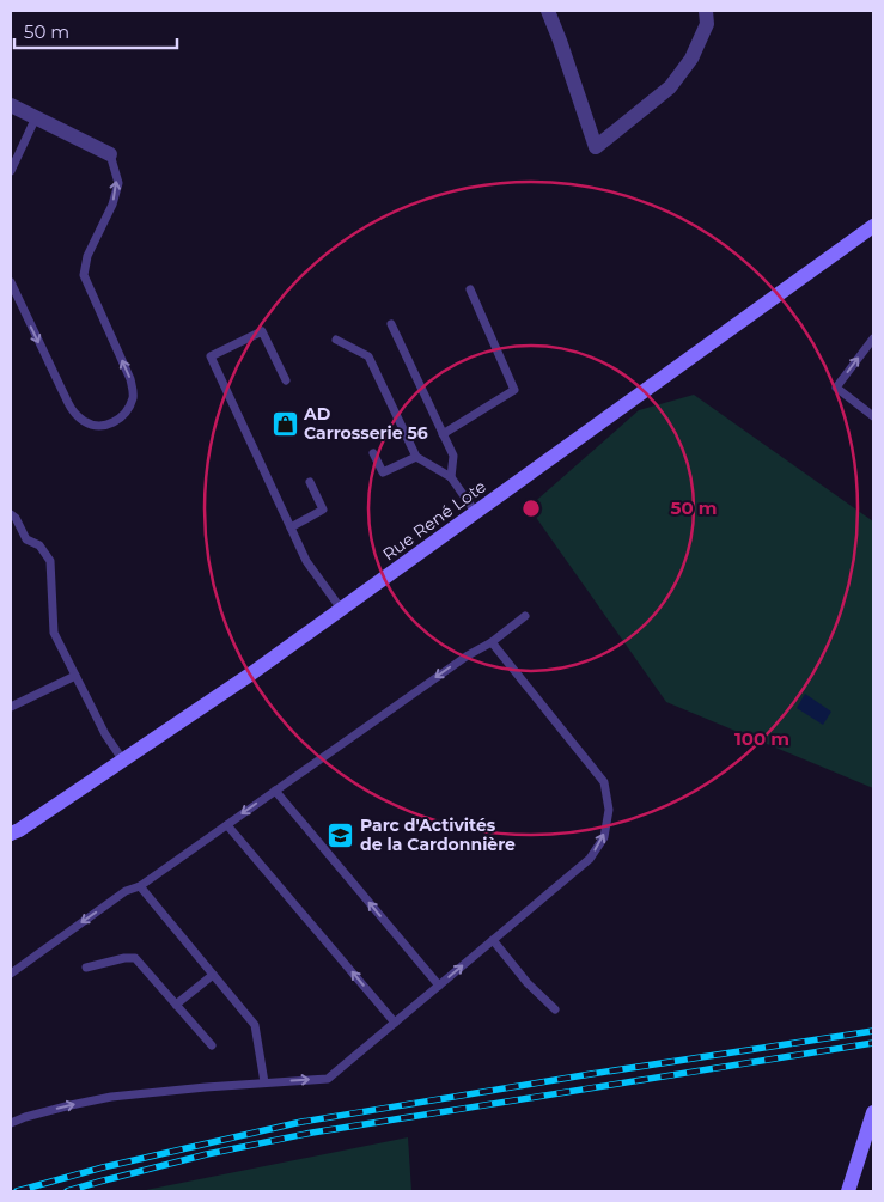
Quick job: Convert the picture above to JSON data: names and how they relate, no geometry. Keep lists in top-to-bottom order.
{
  "streets": {
    "main road": ["Rue René Lote"]
  },
  "places": {
    "shop": ["AD Carrosserie 56"],
    "school or university": ["Parc d'Activités de la Cardonnière"]
  },
  "scale_bar": "50 m",
  "rings": ["50 m", "100 m"]
}
